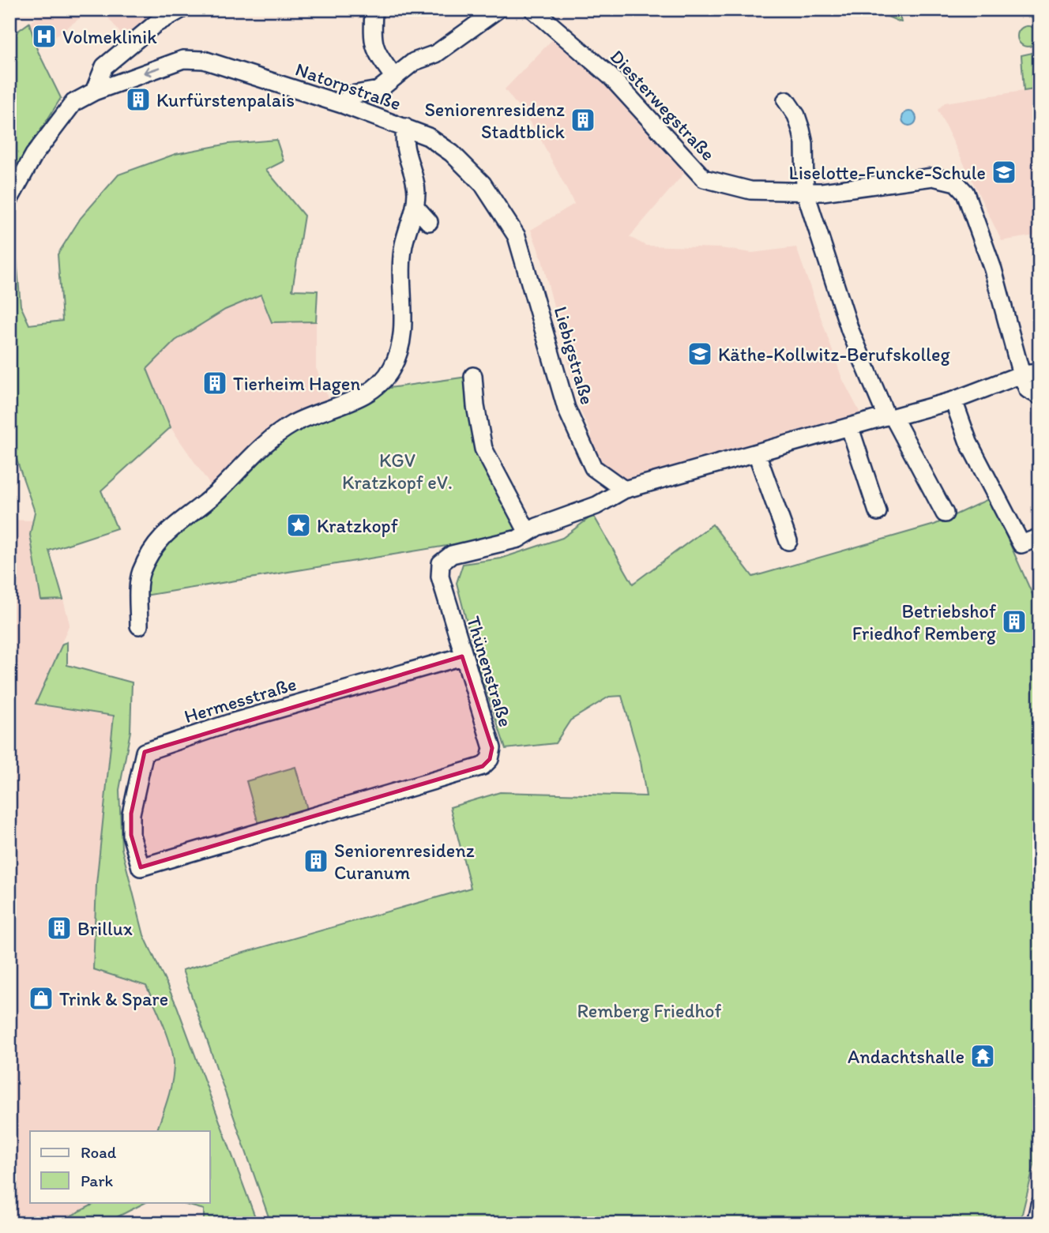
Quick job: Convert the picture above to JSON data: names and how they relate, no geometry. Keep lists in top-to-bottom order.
{
  "streets": {
    "street": [
      "Natorpstraße",
      "Diesterwegstraße",
      "Liebigstraße",
      "Thünenstraße",
      "Hermesstraße"
    ]
  },
  "crossings": [
    ["Natorpstraße", "Liebigstraße"],
    ["Liebigstraße", "Thünenstraße"],
    ["Thünenstraße", "Hermesstraße"]
  ],
  "parks": ["KGV Kratzkopf eV.", "Remberg Friedhof"],
  "places": {
    "hospital": ["Volmeklinik"],
    "building": [
      "Kurfürstenpalais",
      "Seniorenresidenz Stadtblick",
      "Tierheim Hagen",
      "Betriebshof Friedhof Remberg",
      "Seniorenresidenz Curanum",
      "Brillux"
    ],
    "school or university": ["Liselotte-Funcke-Schule", "Käthe-Kollwitz-Berufskolleg"],
    "place": ["Kratzkopf"],
    "shop": ["Trink & Spare"],
    "temple": ["Andachtshalle"]
  },
  "legend": ["Road", "Park"]
}
